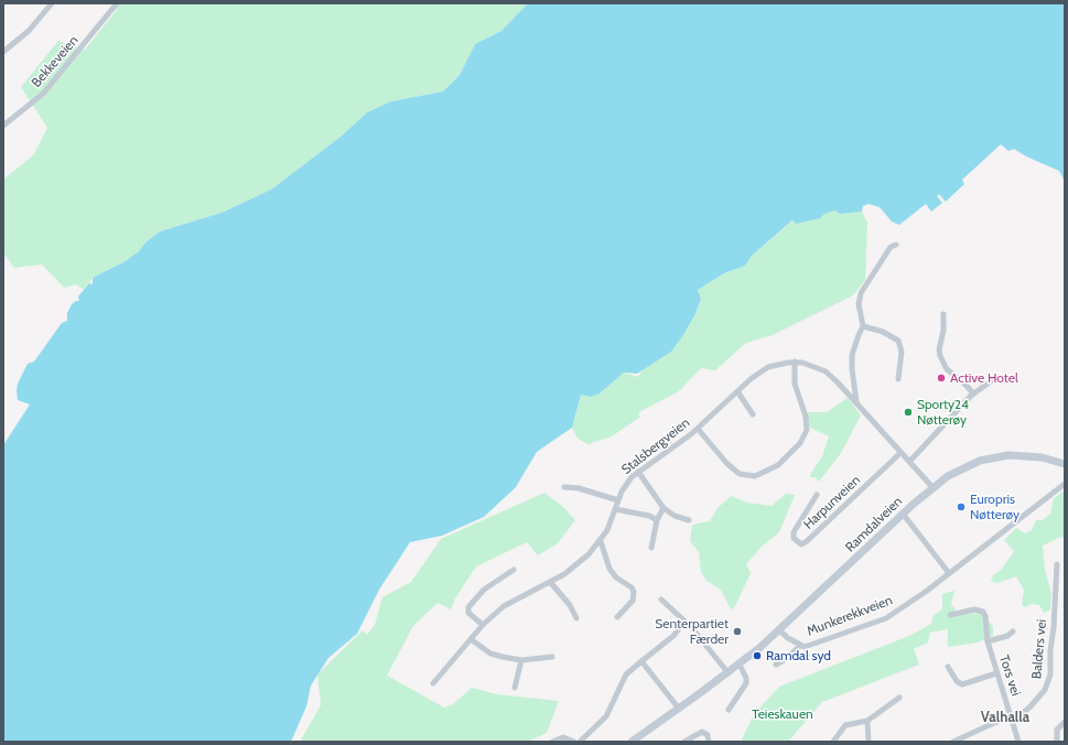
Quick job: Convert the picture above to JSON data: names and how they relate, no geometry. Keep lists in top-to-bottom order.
{
  "streets": {
    "main road": ["Ramdalveien"],
    "street": [
      "Bekkeveien",
      "Stalsbergveien",
      "Harpunveien",
      "Munkerekkveien",
      "Balders vei",
      "Tors vei"
    ]
  },
  "crossings": [
    ["Stalsbergveien", "Harpunveien"],
    ["Stalsbergveien", "Ramdalveien"],
    ["Ramdalveien", "Munkerekkveien"],
    ["Balders vei", "Tors vei"]
  ],
  "districts": ["Valhalla"],
  "parks": ["Teieskauen"],
  "places": [
    "Active Hotel",
    "Sporty24 Nøtterøy",
    "Europris Nøtterøy",
    "Senterpartiet Færder",
    "Ramdal syd"
  ]
}
